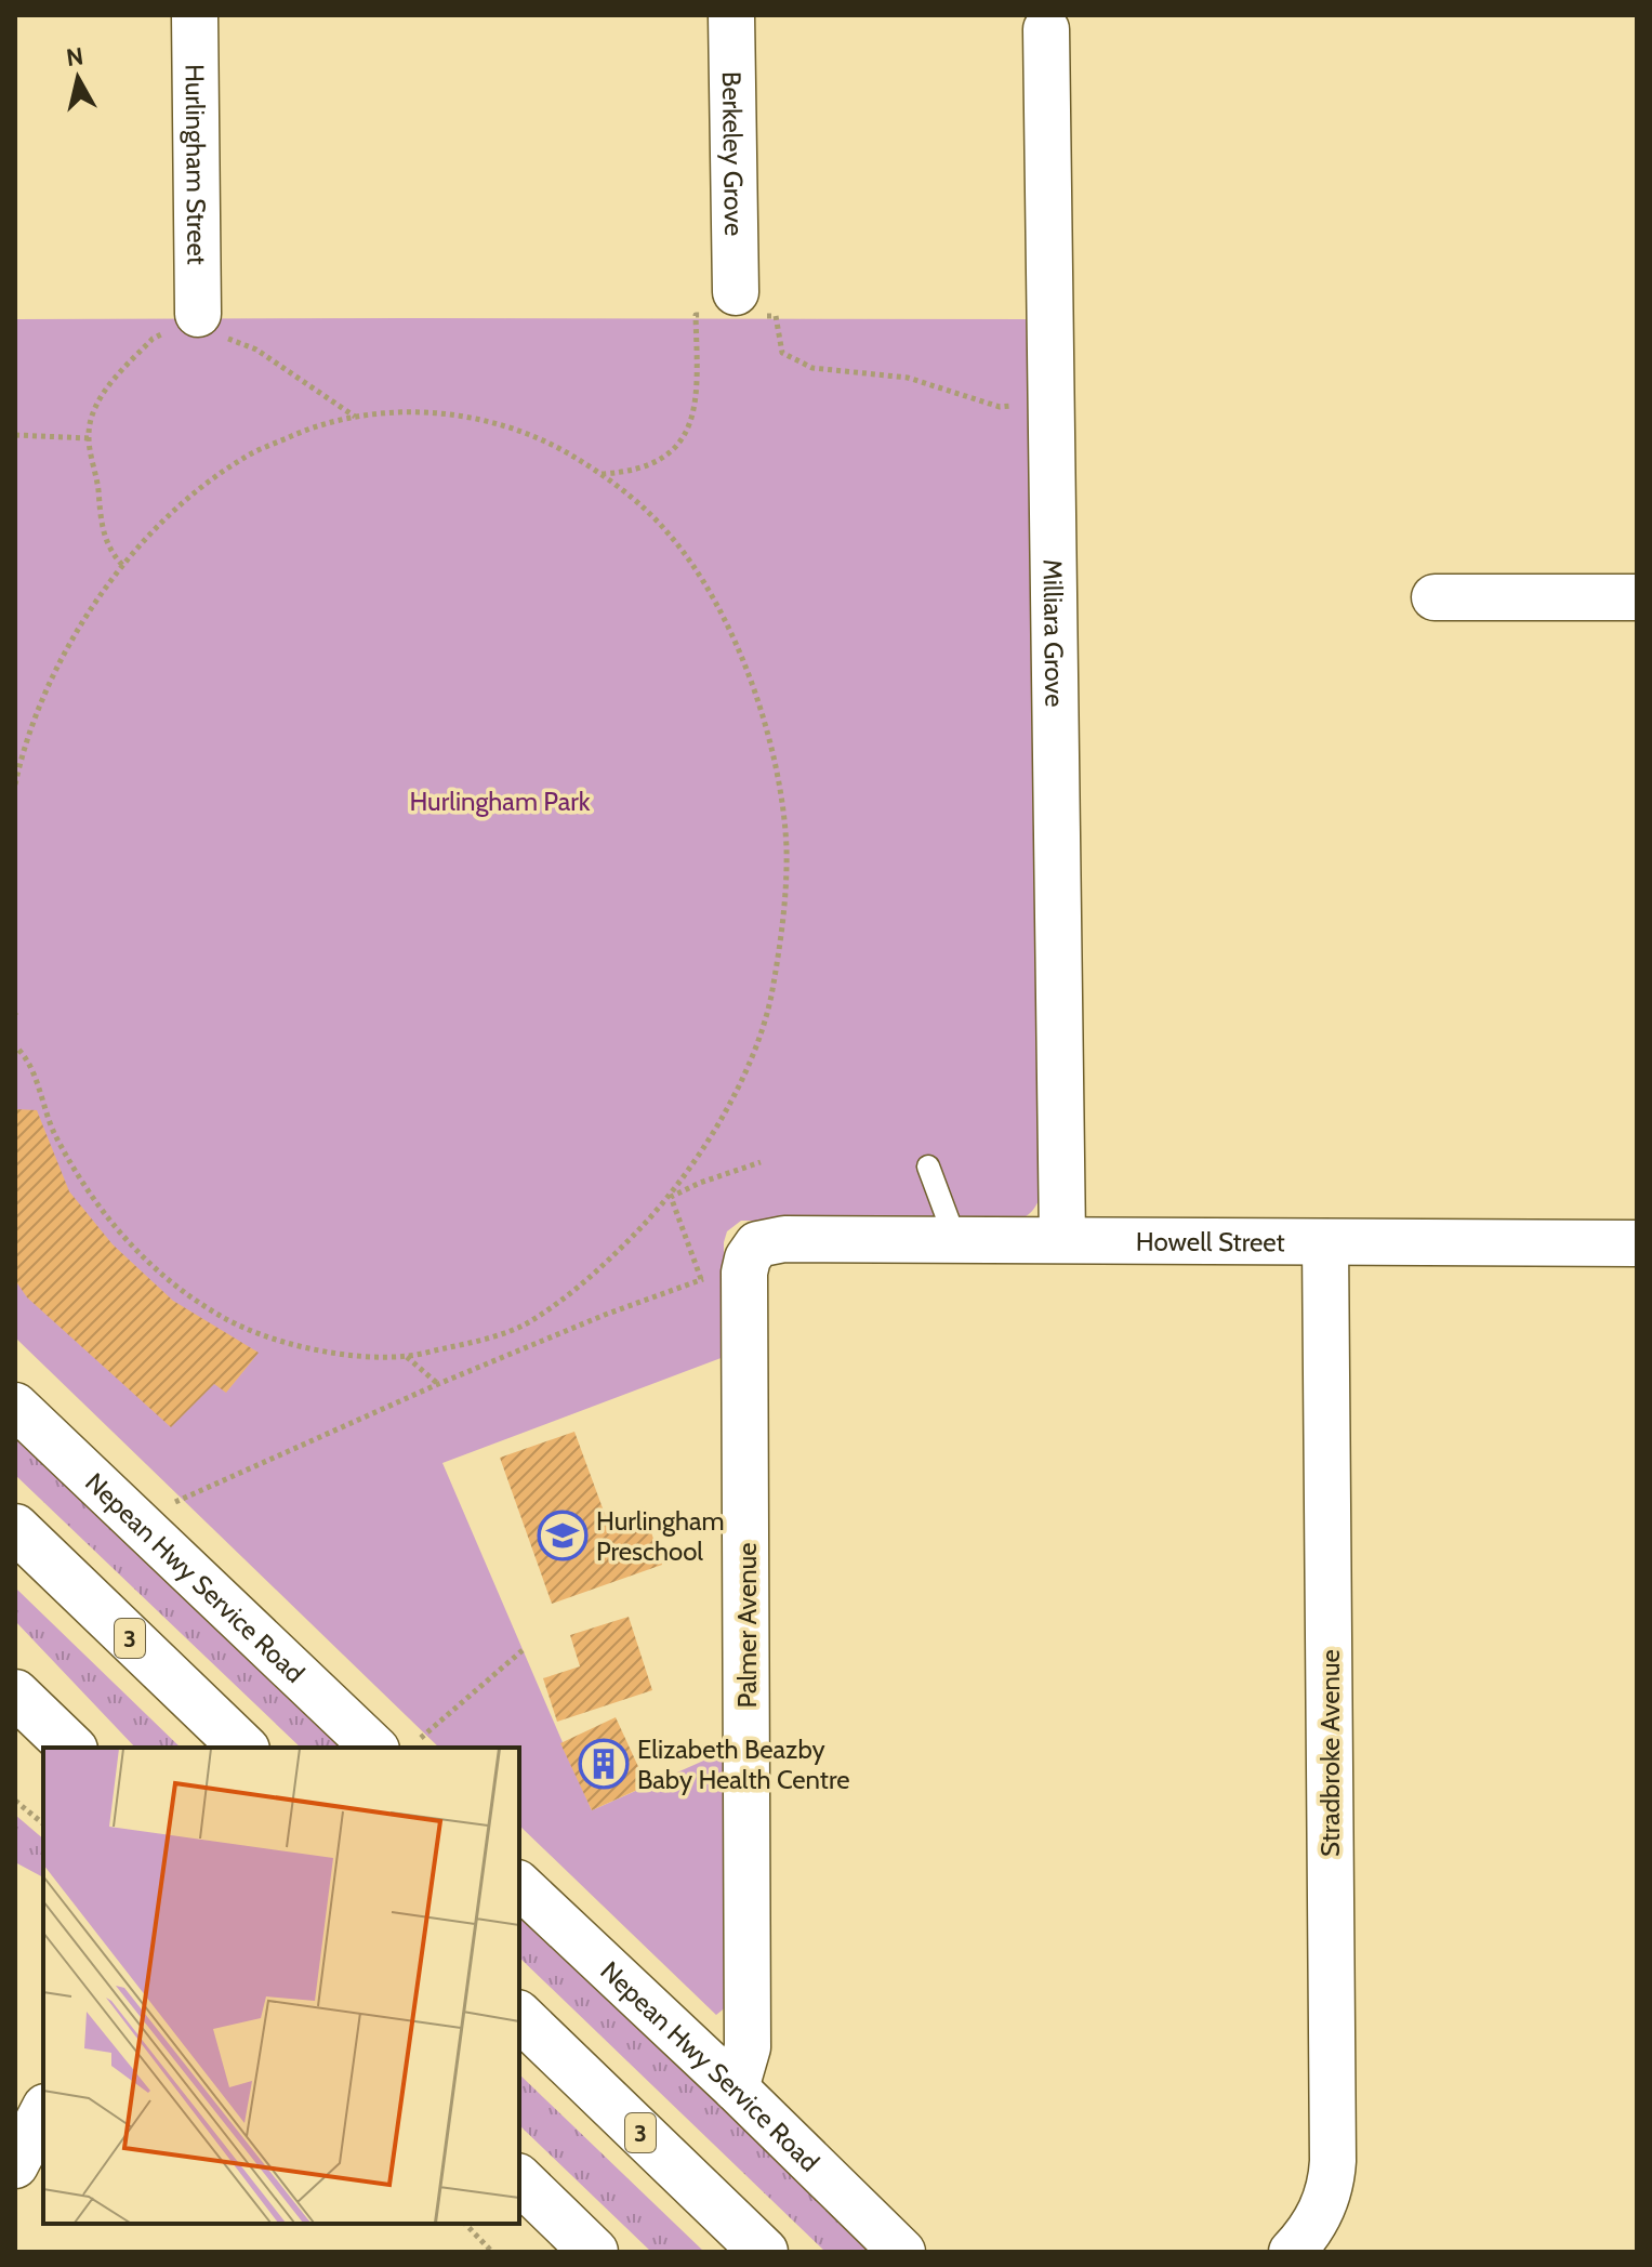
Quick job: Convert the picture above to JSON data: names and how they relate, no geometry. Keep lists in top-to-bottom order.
{
  "streets": {
    "highway": ["3"],
    "street": [
      "Berkeley Grove",
      "Hurlingham Street",
      "Milliara Grove",
      "Howell Street",
      "Nepean Hwy Service Road",
      "Palmer Avenue",
      "Stradbroke Avenue"
    ]
  },
  "crossings": [
    ["Milliara Grove", "Howell Street"],
    ["Howell Street", "Palmer Avenue"],
    ["Howell Street", "Stradbroke Avenue"],
    ["Nepean Hwy Service Road", "Palmer Avenue"]
  ],
  "parks": ["Hurlingham Park"],
  "places": {
    "school or university": ["Hurlingham Preschool"],
    "building": ["Elizabeth Beazby Baby Health Centre"]
  },
  "north": "top"
}
